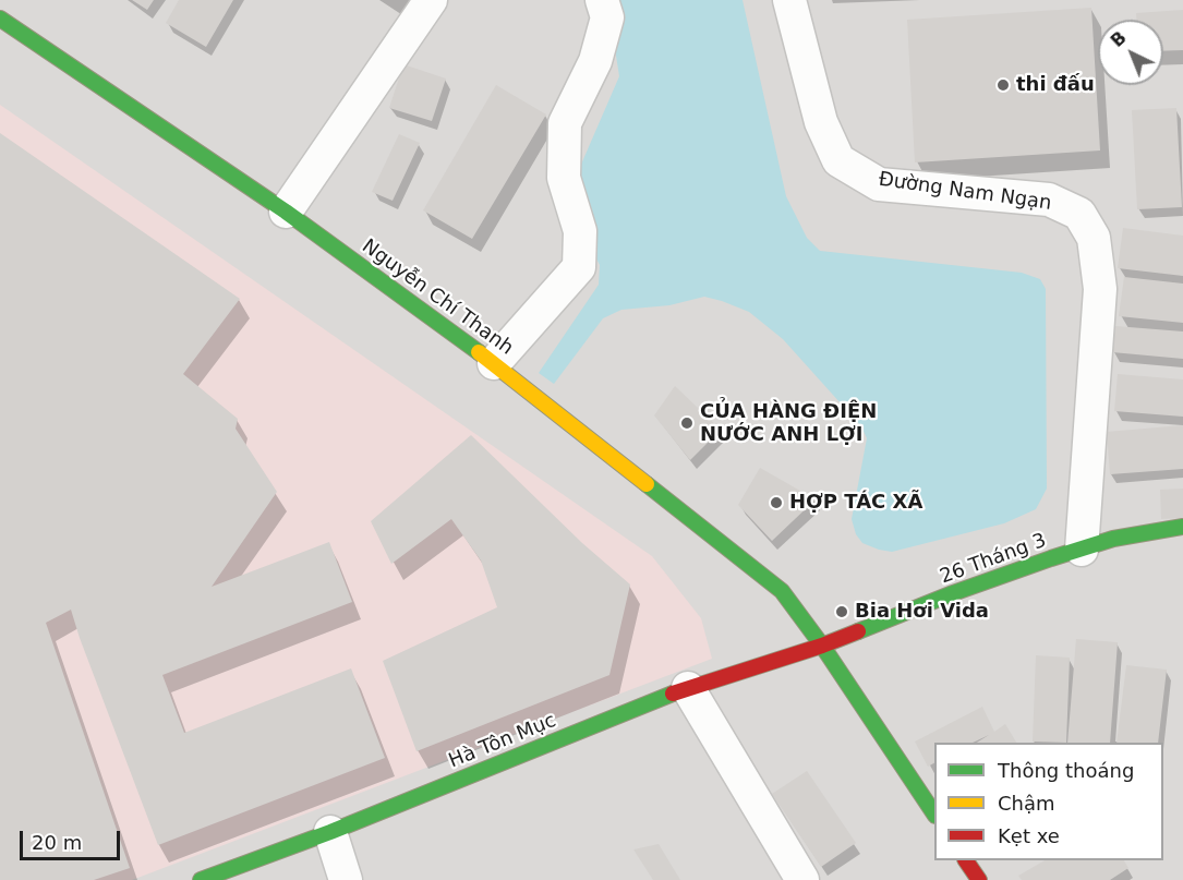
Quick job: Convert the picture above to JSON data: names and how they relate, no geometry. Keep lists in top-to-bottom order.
{
  "streets": {
    "street": [
      "Đường Nam Ngạn",
      "Nguyễn Chí Thanh",
      "26 Tháng 3",
      "Hà Tôn Mục"
    ]
  },
  "crossings": [
    ["Đường Nam Ngạn", "26 Tháng 3"],
    ["Nguyễn Chí Thanh", "26 Tháng 3"],
    ["Nguyễn Chí Thanh", "Hà Tôn Mục"],
    ["26 Tháng 3", "Hà Tôn Mục"]
  ],
  "places": [
    "thi đấu",
    "CỦA HÀNG ĐIỆN NƯỚC ANH LỢI",
    "HỢP TÁC XÃ",
    "Bia Hơi Vida"
  ],
  "legend": ["Thông thoáng", "Chậm", "Kẹt xe"],
  "scale_bar": "20 m",
  "north": "top left"
}
